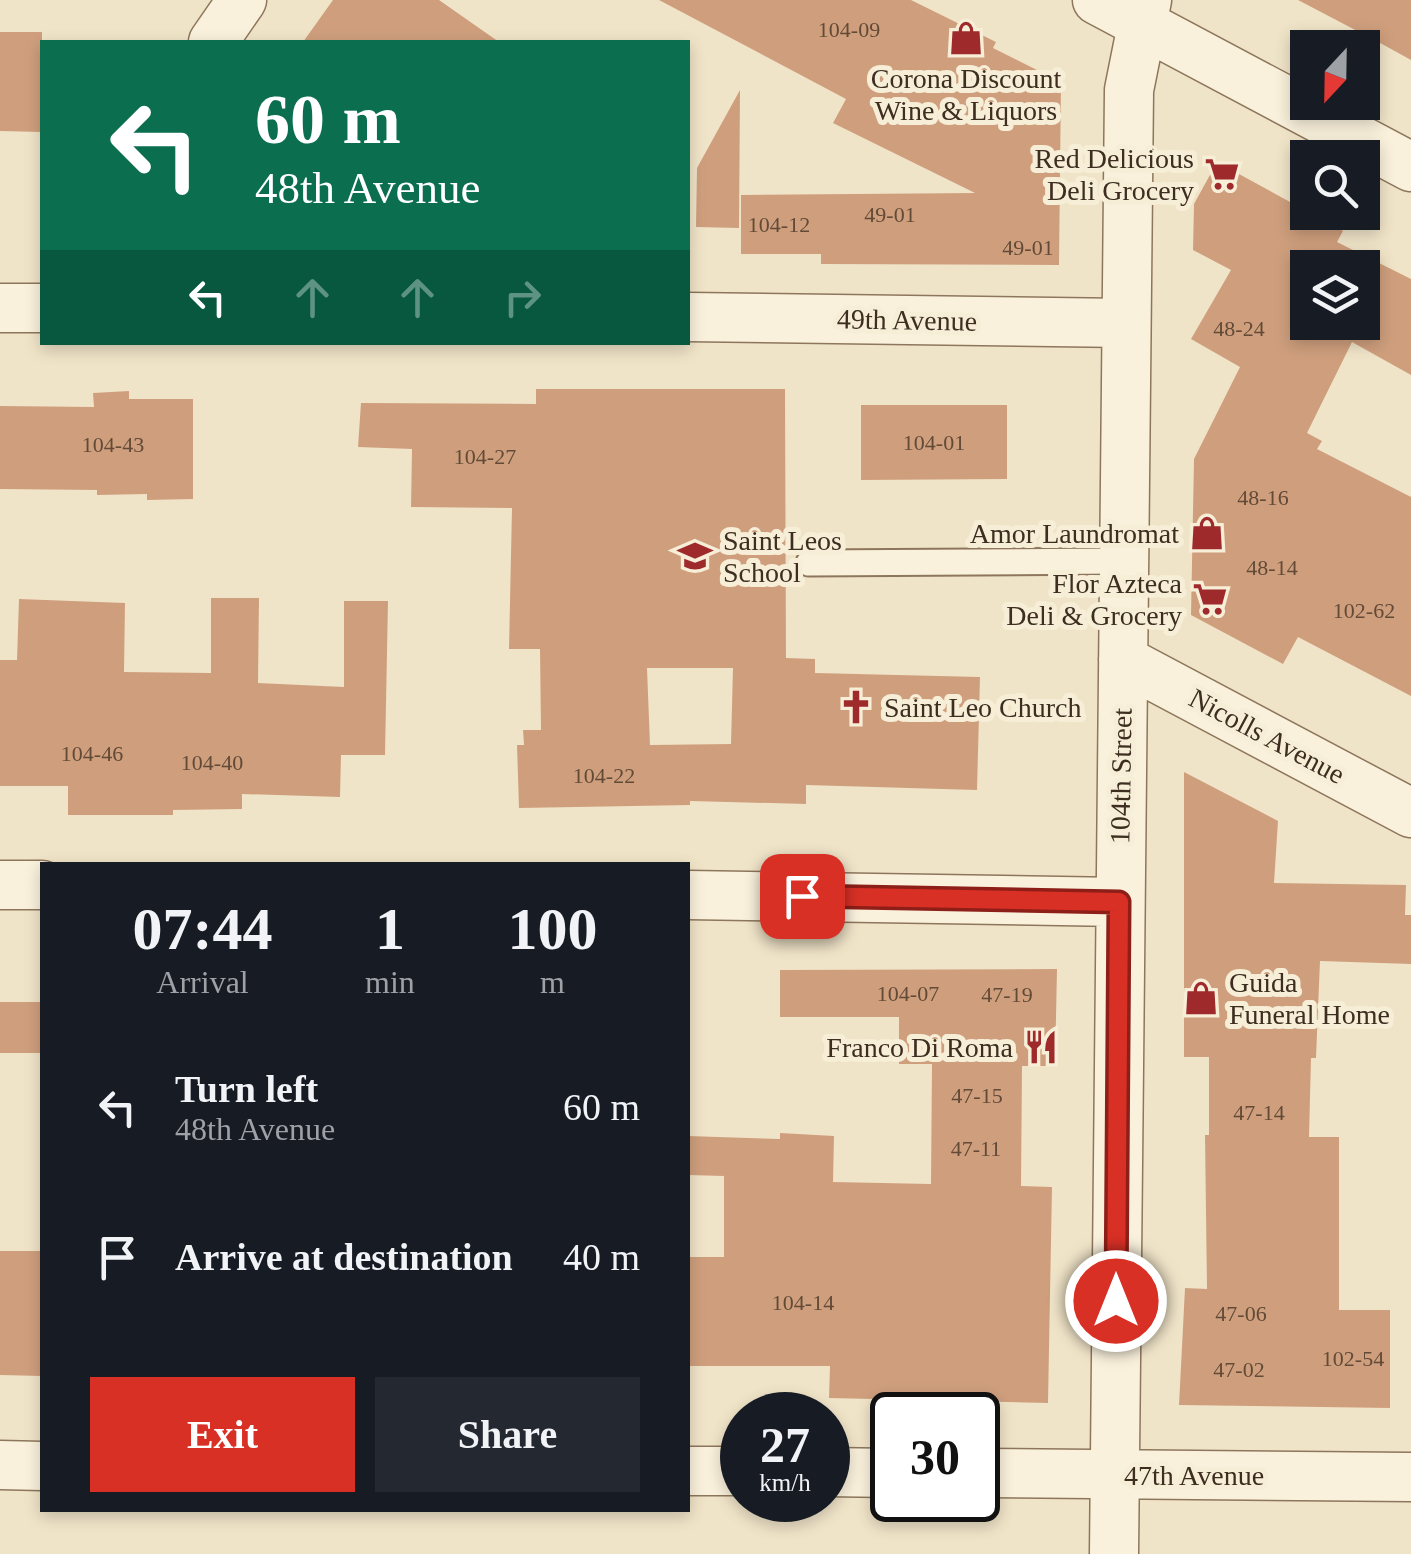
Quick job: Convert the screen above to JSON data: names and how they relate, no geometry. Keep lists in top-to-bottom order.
{
  "streets": {
    "street": [
      "49th Avenue",
      "Nicolls Avenue",
      "104th Street",
      "47th Avenue"
    ]
  },
  "crossings": [
    ["49th Avenue", "104th Street"],
    ["Nicolls Avenue", "104th Street"],
    ["104th Street", "47th Avenue"]
  ],
  "places": {
    "shop": ["Corona Discount Wine & Liquors", "Amor Laundromat", "Guida Funeral Home"],
    "supermarket": ["Red Delicious Deli Grocery", "Flor Azteca Deli & Grocery"],
    "school or university": ["Saint Leos School"],
    "church": ["Saint Leo Church"],
    "restaurant": ["Franco Di Roma"]
  },
  "house_numbers": [
    "104-09",
    "49-01",
    "104-12",
    "49-01",
    "48-24",
    "104-01",
    "104-43",
    "104-27",
    "48-16",
    "48-14",
    "102-62",
    "104-46",
    "104-40",
    "104-22",
    "104-07",
    "47-19",
    "47-15",
    "47-14",
    "47-11",
    "104-14",
    "47-06",
    "102-54",
    "47-02"
  ],
  "north": "bottom",
  "page": {
    "turn": ["60 m", "48th Avenue"],
    "eta": [
      "07:44",
      "Arrival",
      "1",
      "min",
      "100",
      "m"
    ],
    "list": [
      {
        "name": "Turn left",
        "note": "48th Avenue",
        "value": "60 m"
      },
      {
        "name": "Arrive at destination",
        "value": "40 m"
      }
    ],
    "buttons": ["Exit", "Share"],
    "speed": "27 km/h",
    "limit": "30"
  }
}
